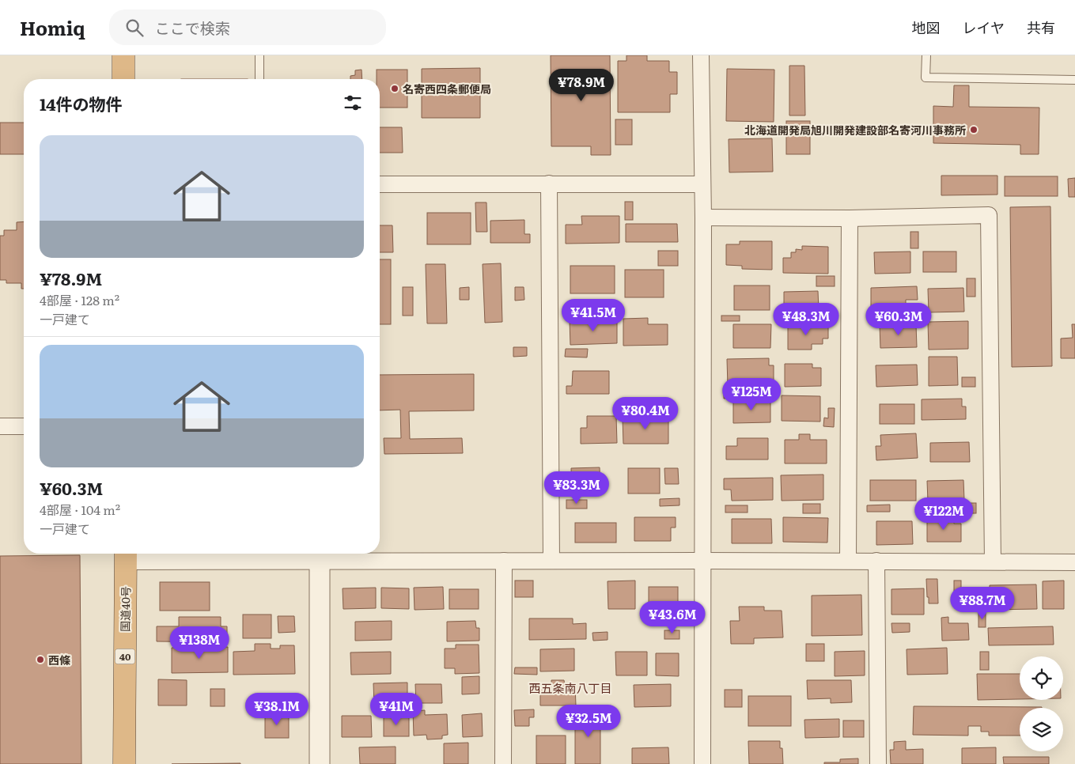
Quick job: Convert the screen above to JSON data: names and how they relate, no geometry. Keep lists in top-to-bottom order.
{
  "streets": {
    "highway": ["国道40号", "40"]
  },
  "districts": ["西五条南八丁目"],
  "places": ["名寄西四条郵便局", "北海道開発局旭川開発建設部名寄河川事務所", "西條"],
  "page": {
    "header": "Homiq",
    "search": "ここで検索",
    "nav": ["地図", "レイヤ", "共有"],
    "price": [
      "¥78.9M",
      "¥41.5M",
      "¥48.3M",
      "¥60.3M",
      "¥125M",
      "¥80.4M",
      "¥83.3M",
      "¥122M",
      "¥88.7M",
      "¥43.6M",
      "¥138M",
      "¥38.1M",
      "¥41M",
      "¥32.5M"
    ],
    "heading": "14件の物件",
    "list": [
      {
        "name": "¥78.9M",
        "note": "4部屋 · 128 m² · 一戸建て"
      },
      {
        "name": "¥60.3M",
        "note": "4部屋 · 104 m² · 一戸建て"
      }
    ]
  }
}
